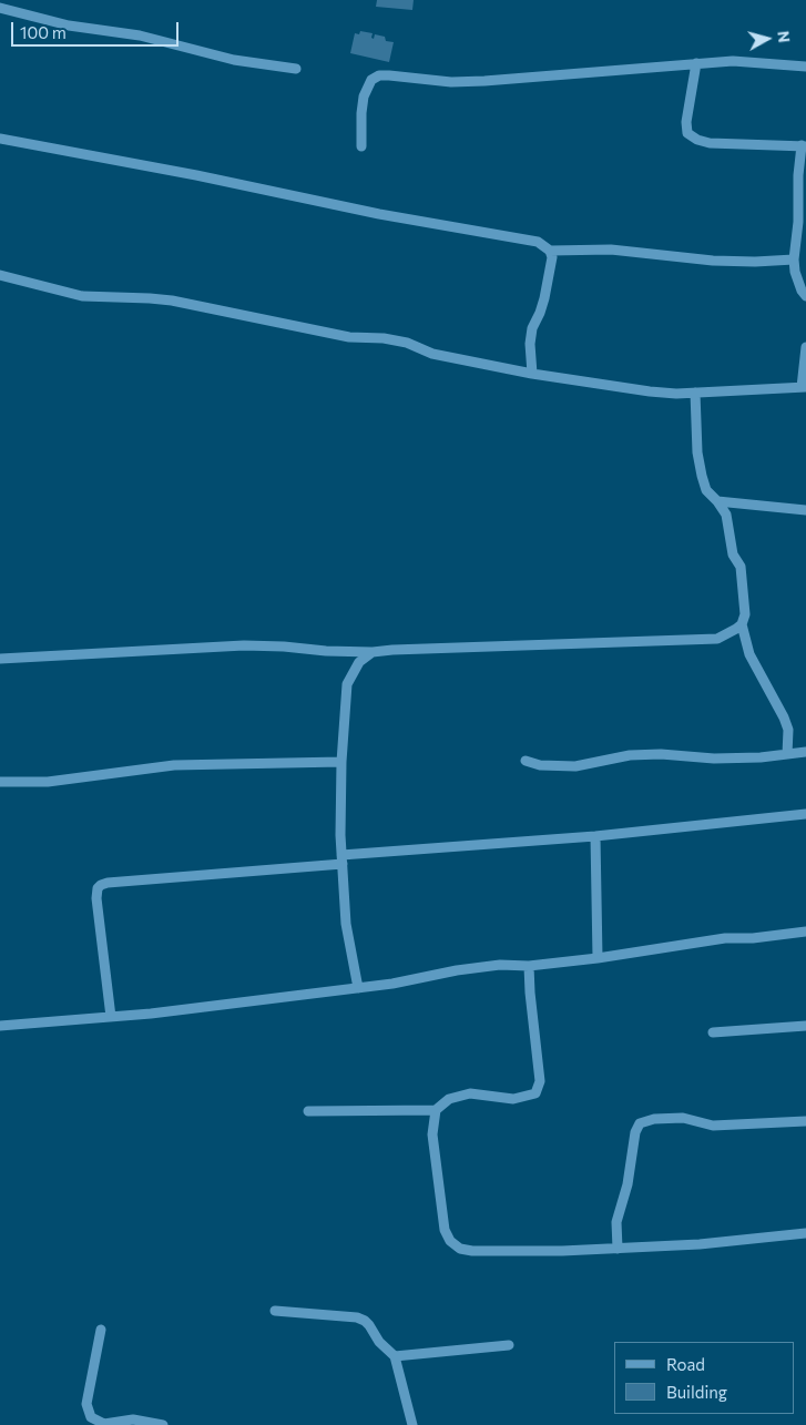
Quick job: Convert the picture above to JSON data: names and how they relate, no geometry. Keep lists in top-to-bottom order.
{
  "legend": ["Road", "Building"],
  "scale_bar": "100 m",
  "north": "right"
}
